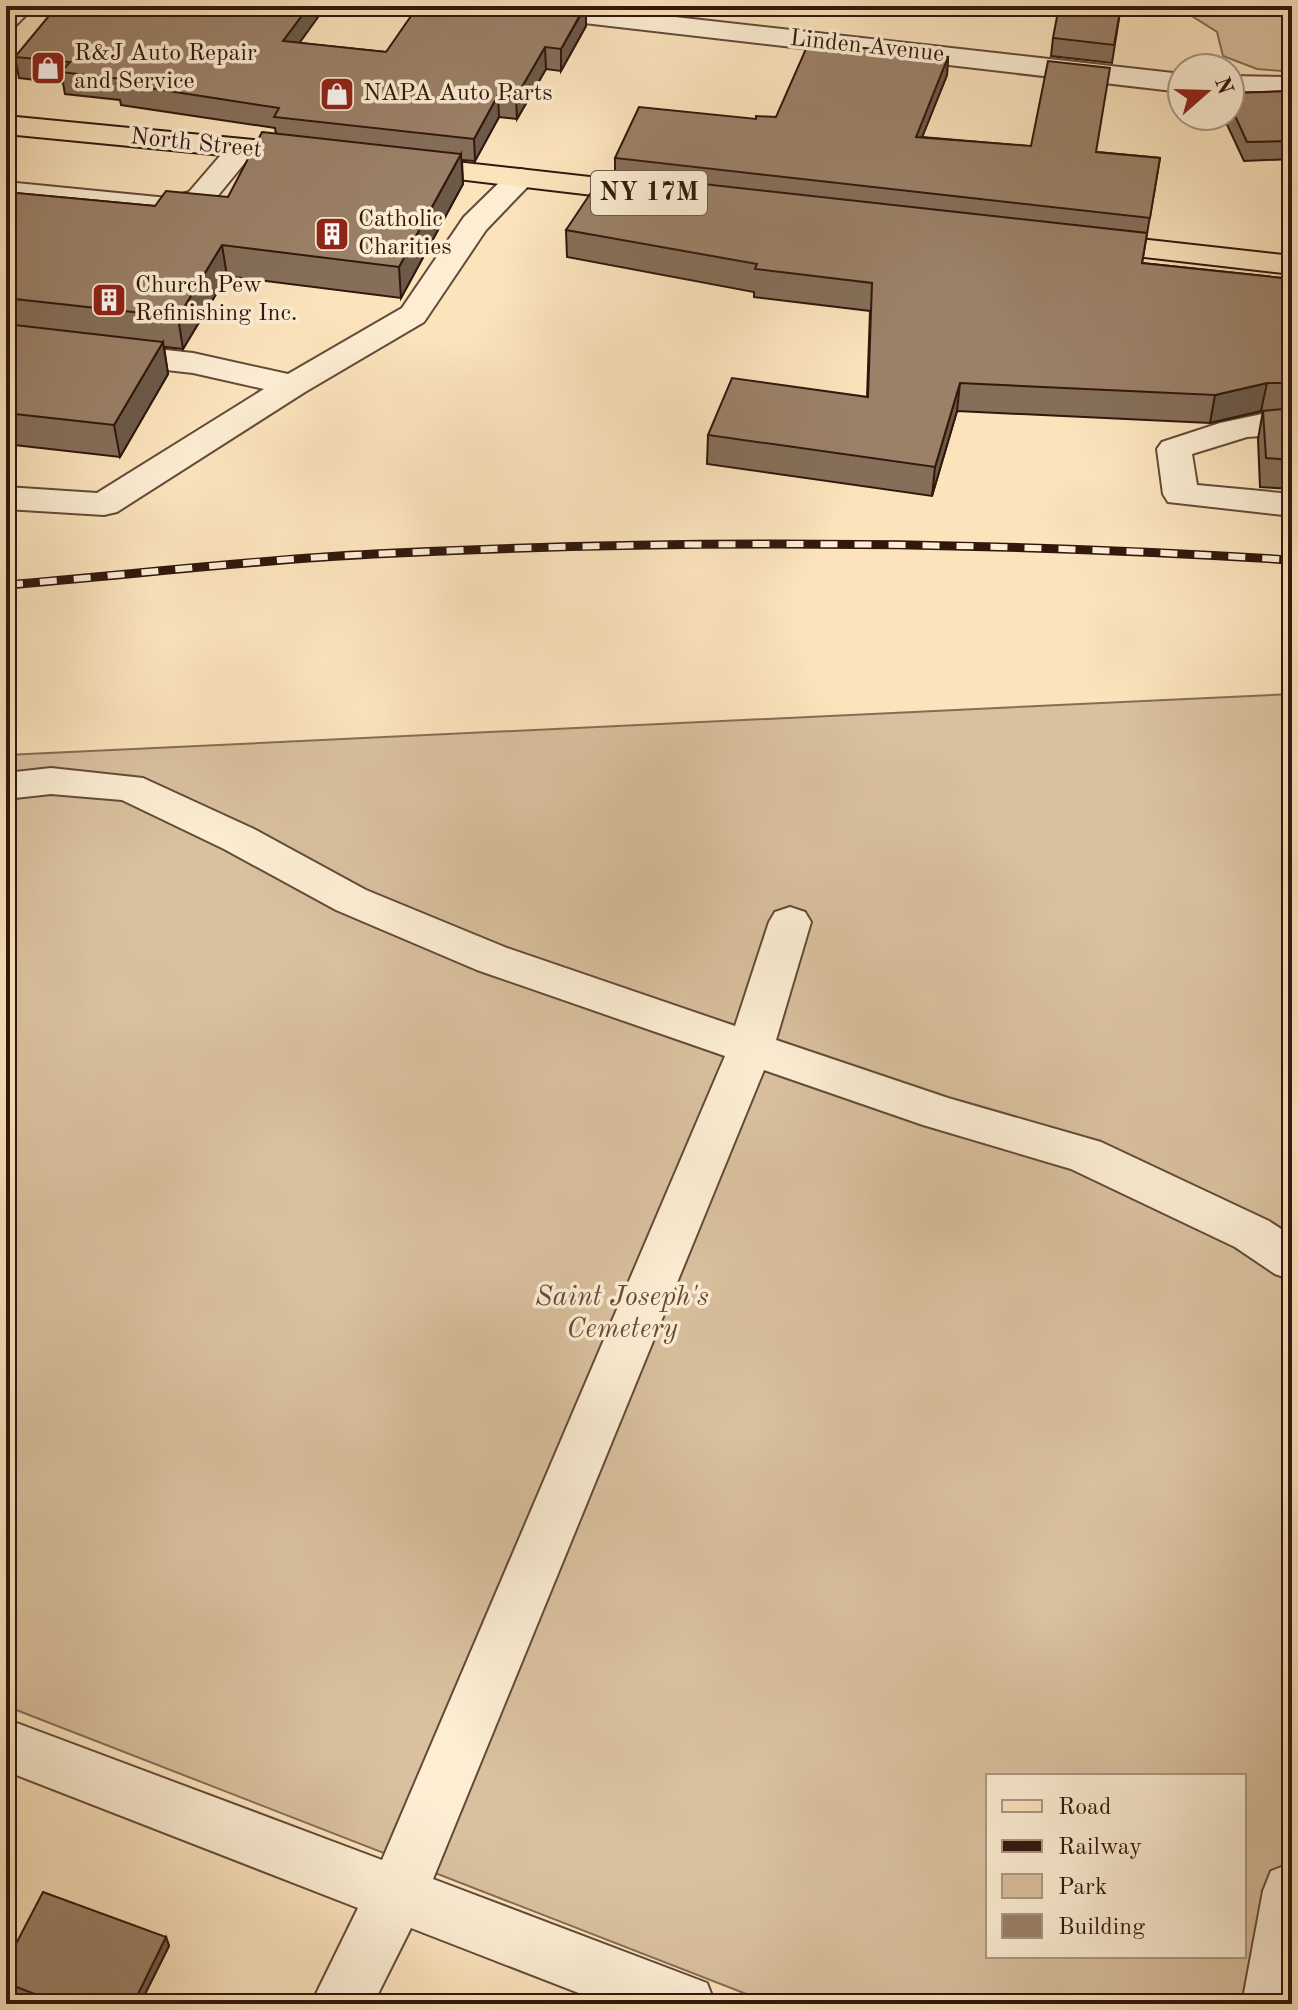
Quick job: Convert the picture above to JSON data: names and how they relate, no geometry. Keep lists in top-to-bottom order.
{
  "streets": {
    "main road": ["North Street", "NY 17M"],
    "street": ["Linden Avenue"]
  },
  "parks": ["Saint Joseph's Cemetery"],
  "places": {
    "shop": ["R&J Auto Repair and Service", "NAPA Auto Parts"],
    "building": ["Catholic Charities", "Church Pew Refinishing Inc."]
  },
  "legend": [
    "Road",
    "Railway",
    "Park",
    "Building"
  ],
  "north": "right"
}
